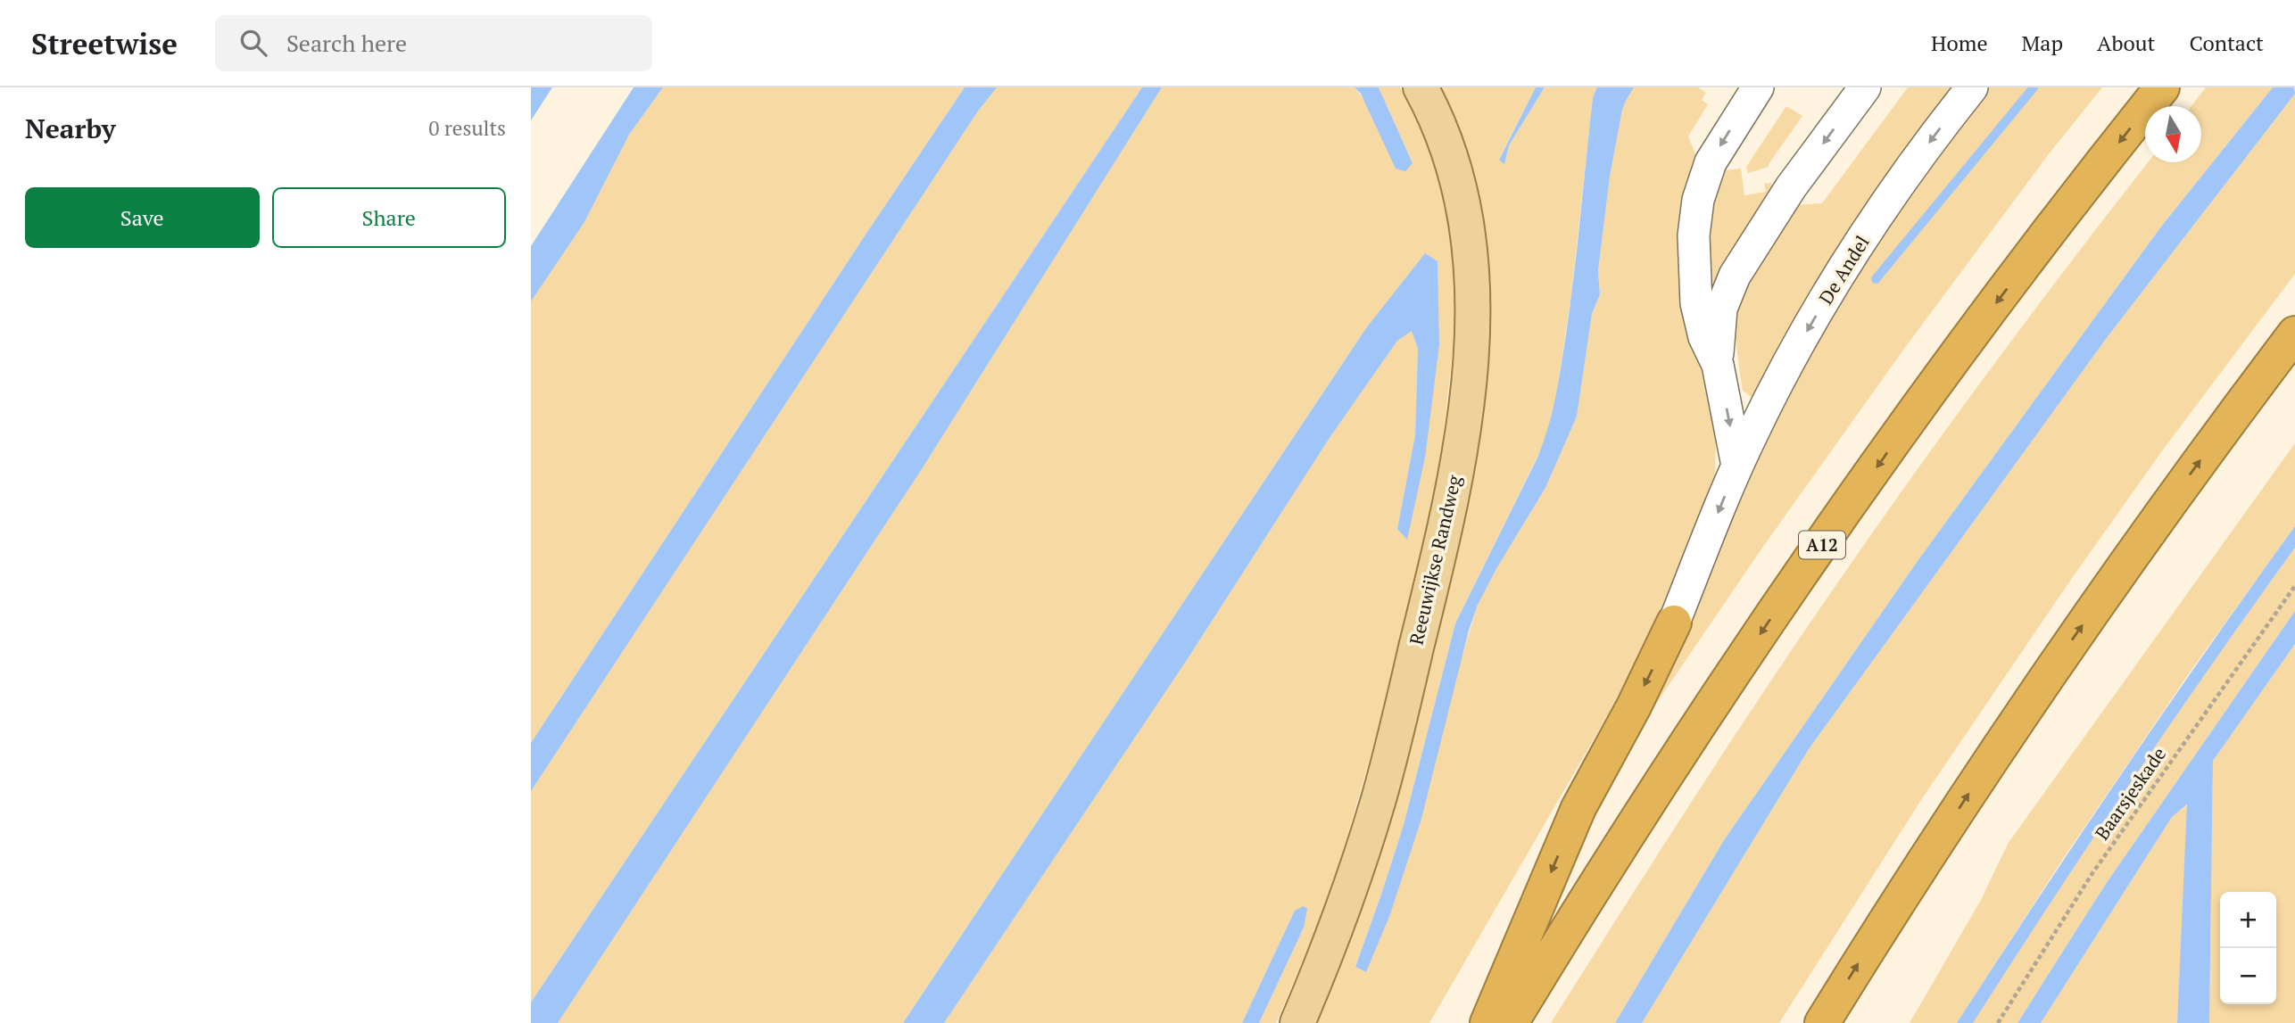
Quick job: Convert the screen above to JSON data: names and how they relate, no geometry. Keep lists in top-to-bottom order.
{
  "streets": {
    "highway": ["A12"],
    "main road": ["Reeuwijkse Randweg"],
    "lane": ["De Andel"],
    "path": ["Baarsjeskade"]
  },
  "north": "bottom",
  "page": {
    "header": "Streetwise",
    "search": "Search here",
    "nav": [
      "Home",
      "Map",
      "About",
      "Contact"
    ],
    "heading": ["Nearby", "0 results"],
    "buttons": ["Save", "Share"],
    "map_buttons": ["+", "−"]
  }
}
